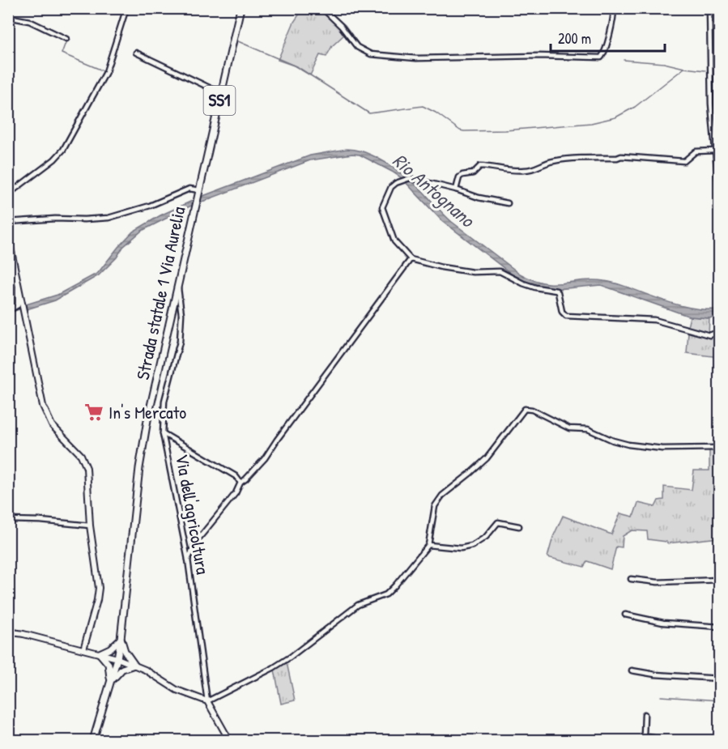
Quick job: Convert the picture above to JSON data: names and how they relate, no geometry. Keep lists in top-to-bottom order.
{
  "streets": {
    "main road": ["SS1", "Strada statale 1 Via Aurelia"],
    "street": ["Via dell'agricoltura"]
  },
  "crossings": [
    ["SS1", "Strada statale 1 Via Aurelia"],
    ["Strada statale 1 Via Aurelia", "Via dell'agricoltura"]
  ],
  "water": ["Rio Antognano"],
  "places": {
    "supermarket": ["In's Mercato"]
  },
  "scale_bar": "200 m"
}
